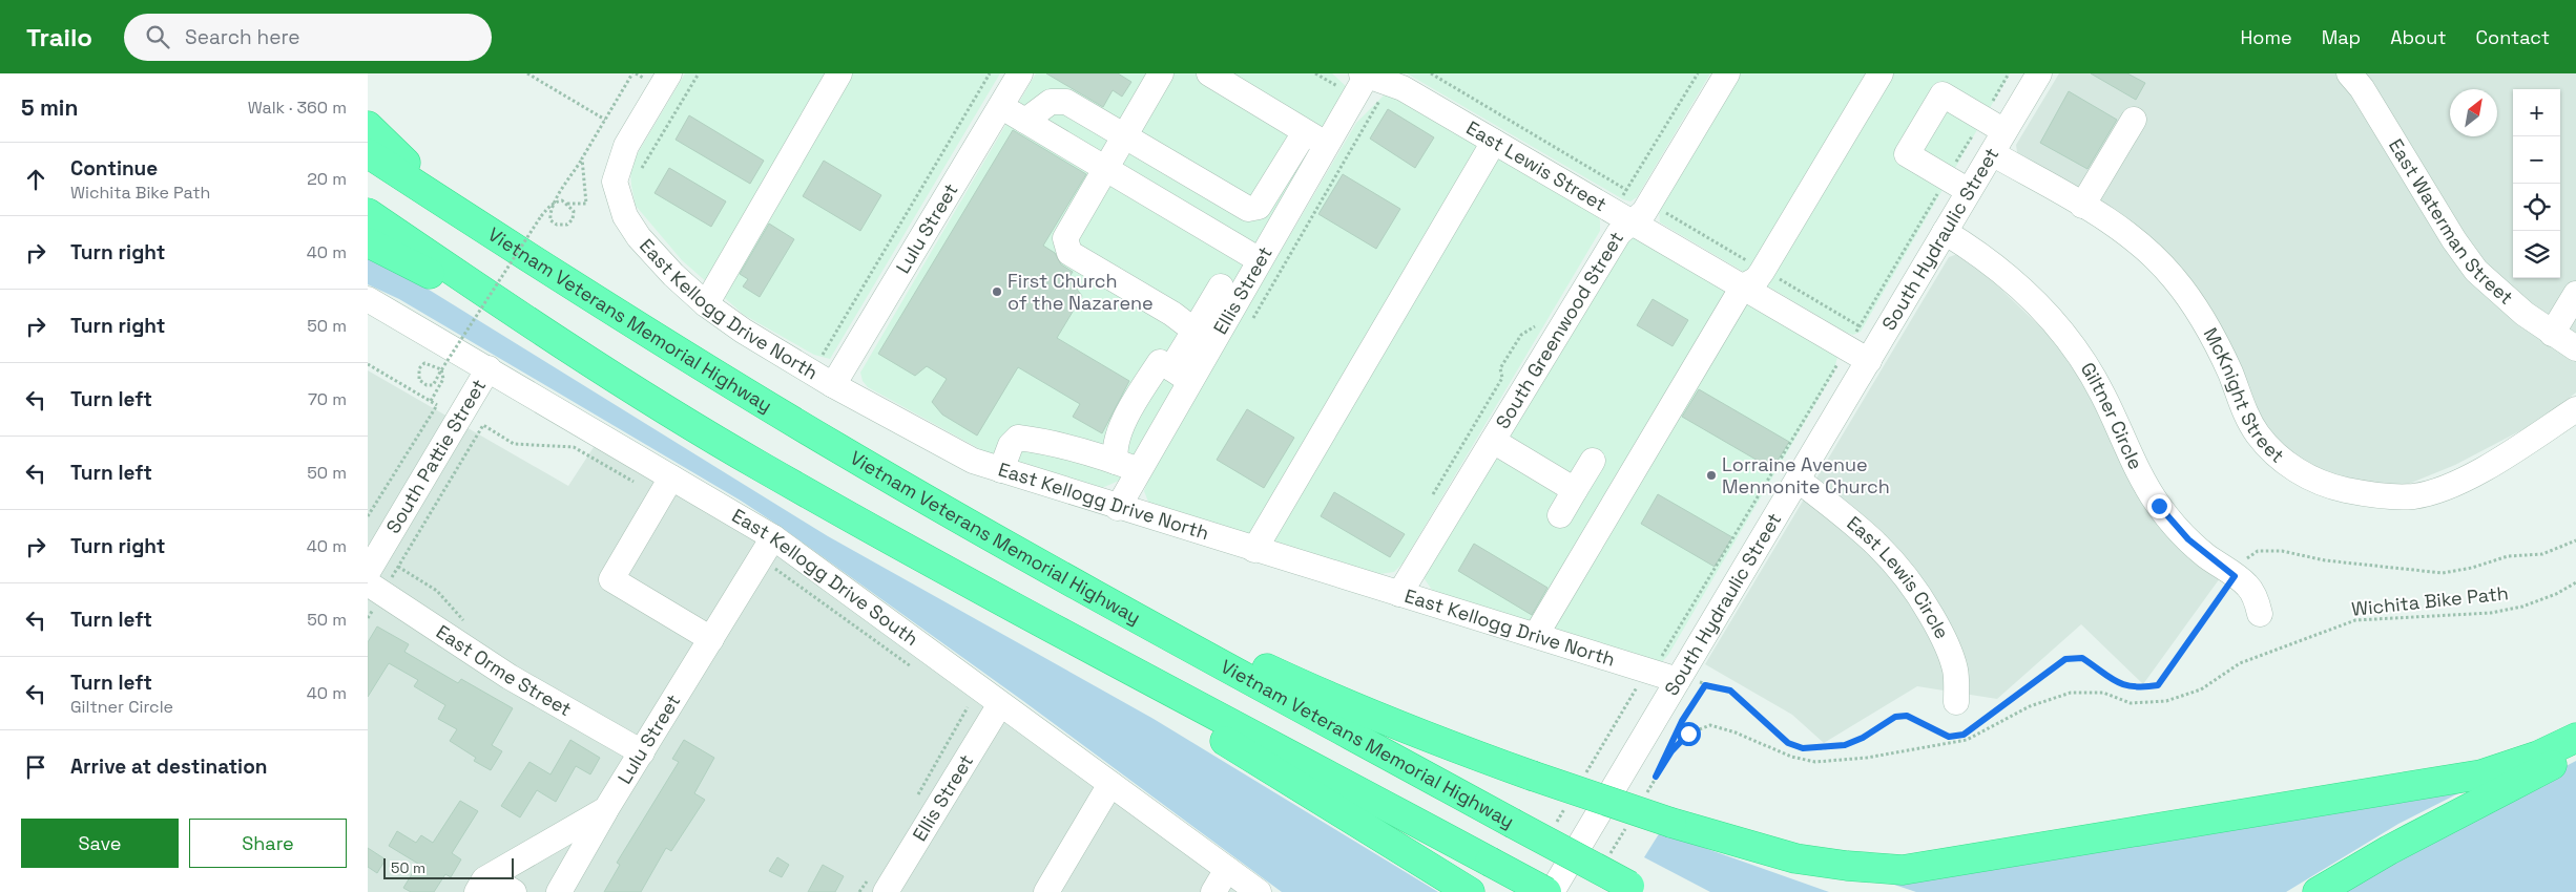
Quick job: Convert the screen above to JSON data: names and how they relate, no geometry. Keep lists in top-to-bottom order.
{
  "streets": {
    "highway": ["Vietnam Veterans Memorial Highway"],
    "street": [
      "East Lewis Street",
      "East Waterman Street",
      "Lulu Street",
      "South Hydraulic Street",
      "Ellis Street",
      "East Kellogg Drive North",
      "South Greenwood Street",
      "McKnight Street",
      "Giltner Circle",
      "South Pattie Street",
      "East Kellogg Drive South",
      "East Lewis Circle",
      "East Orme Street"
    ],
    "path": ["Wichita Bike Path"]
  },
  "crossings": [
    ["East Lewis Street", "South Hydraulic Street"],
    ["East Lewis Street", "Ellis Street"],
    ["East Lewis Street", "South Greenwood Street"],
    ["Lulu Street", "East Kellogg Drive North"],
    ["Lulu Street", "East Kellogg Drive South"],
    ["Lulu Street", "East Orme Street"],
    ["South Hydraulic Street", "East Kellogg Drive North"],
    ["South Hydraulic Street", "McKnight Street"],
    ["South Hydraulic Street", "Giltner Circle"],
    ["South Hydraulic Street", "East Lewis Circle"],
    ["Ellis Street", "East Kellogg Drive North"],
    ["Ellis Street", "East Kellogg Drive South"],
    ["East Kellogg Drive North", "South Greenwood Street"],
    ["South Pattie Street", "East Kellogg Drive South"]
  ],
  "places": ["First Church of the Nazarene", "Lorraine Avenue Mennonite Church"],
  "scale_bar": "50 m",
  "north": "top right",
  "page": {
    "header": "Trailo",
    "search": "Search here",
    "nav": [
      "Home",
      "Map",
      "About",
      "Contact"
    ],
    "heading": ["5 min", "Walk · 360 m"],
    "map_buttons": ["+", "−"],
    "list": [
      ["Continue", "Wichita Bike Path", "20 m"],
      ["Turn right", "40 m"],
      ["Turn right", "50 m"],
      ["Turn left", "70 m"],
      ["Turn left", "50 m"],
      ["Turn right", "40 m"],
      ["Turn left", "50 m"],
      ["Turn left", "Giltner Circle", "40 m"],
      "Arrive at destination"
    ],
    "buttons": ["Save", "Share"],
    "scale": "50 m"
  }
}
